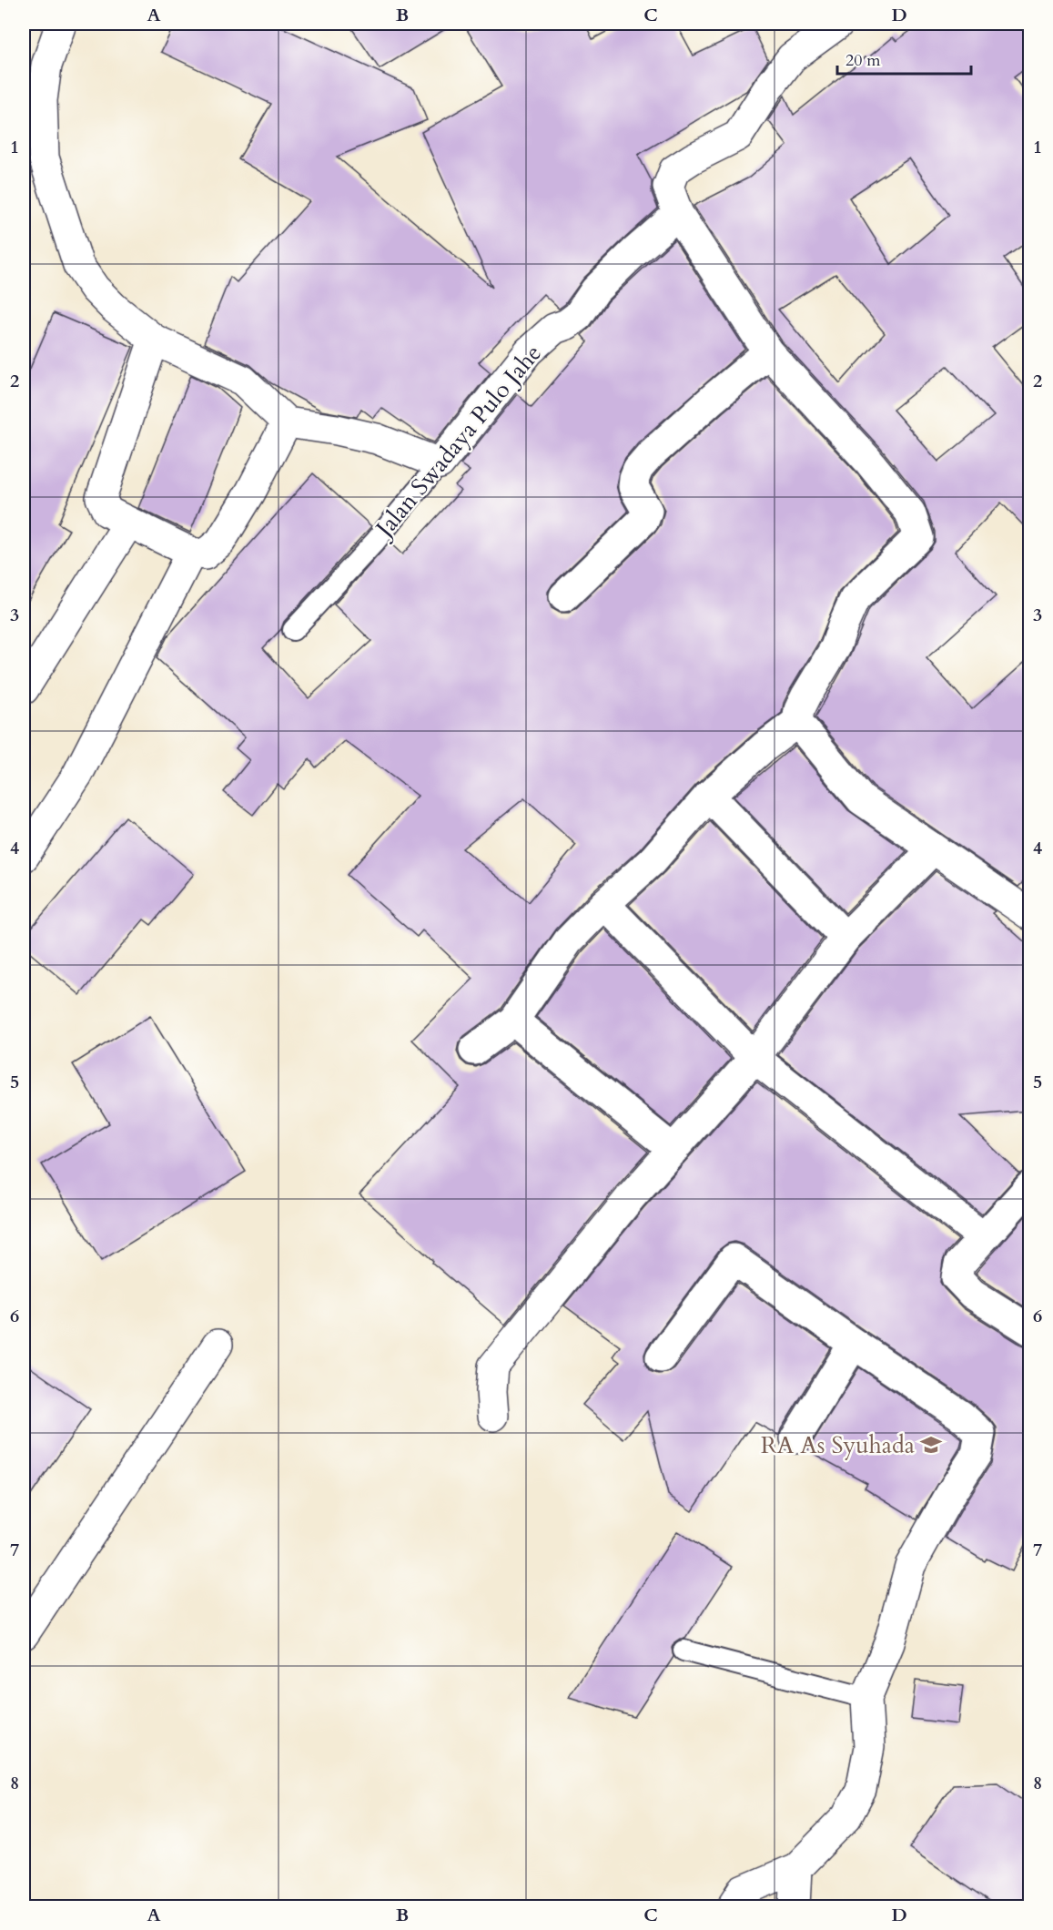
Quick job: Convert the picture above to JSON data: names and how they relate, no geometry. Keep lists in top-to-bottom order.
{
  "streets": {
    "street": ["Jalan Swadaya Pulo Jahe"]
  },
  "places": {
    "school or university": ["RA As Syuhada"]
  },
  "scale_bar": "20 m",
  "grid": {
    "columns": [
      "A",
      "B",
      "C",
      "D"
    ],
    "rows": [
      "1",
      "2",
      "3",
      "4",
      "5",
      "6",
      "7",
      "8"
    ]
  }
}
